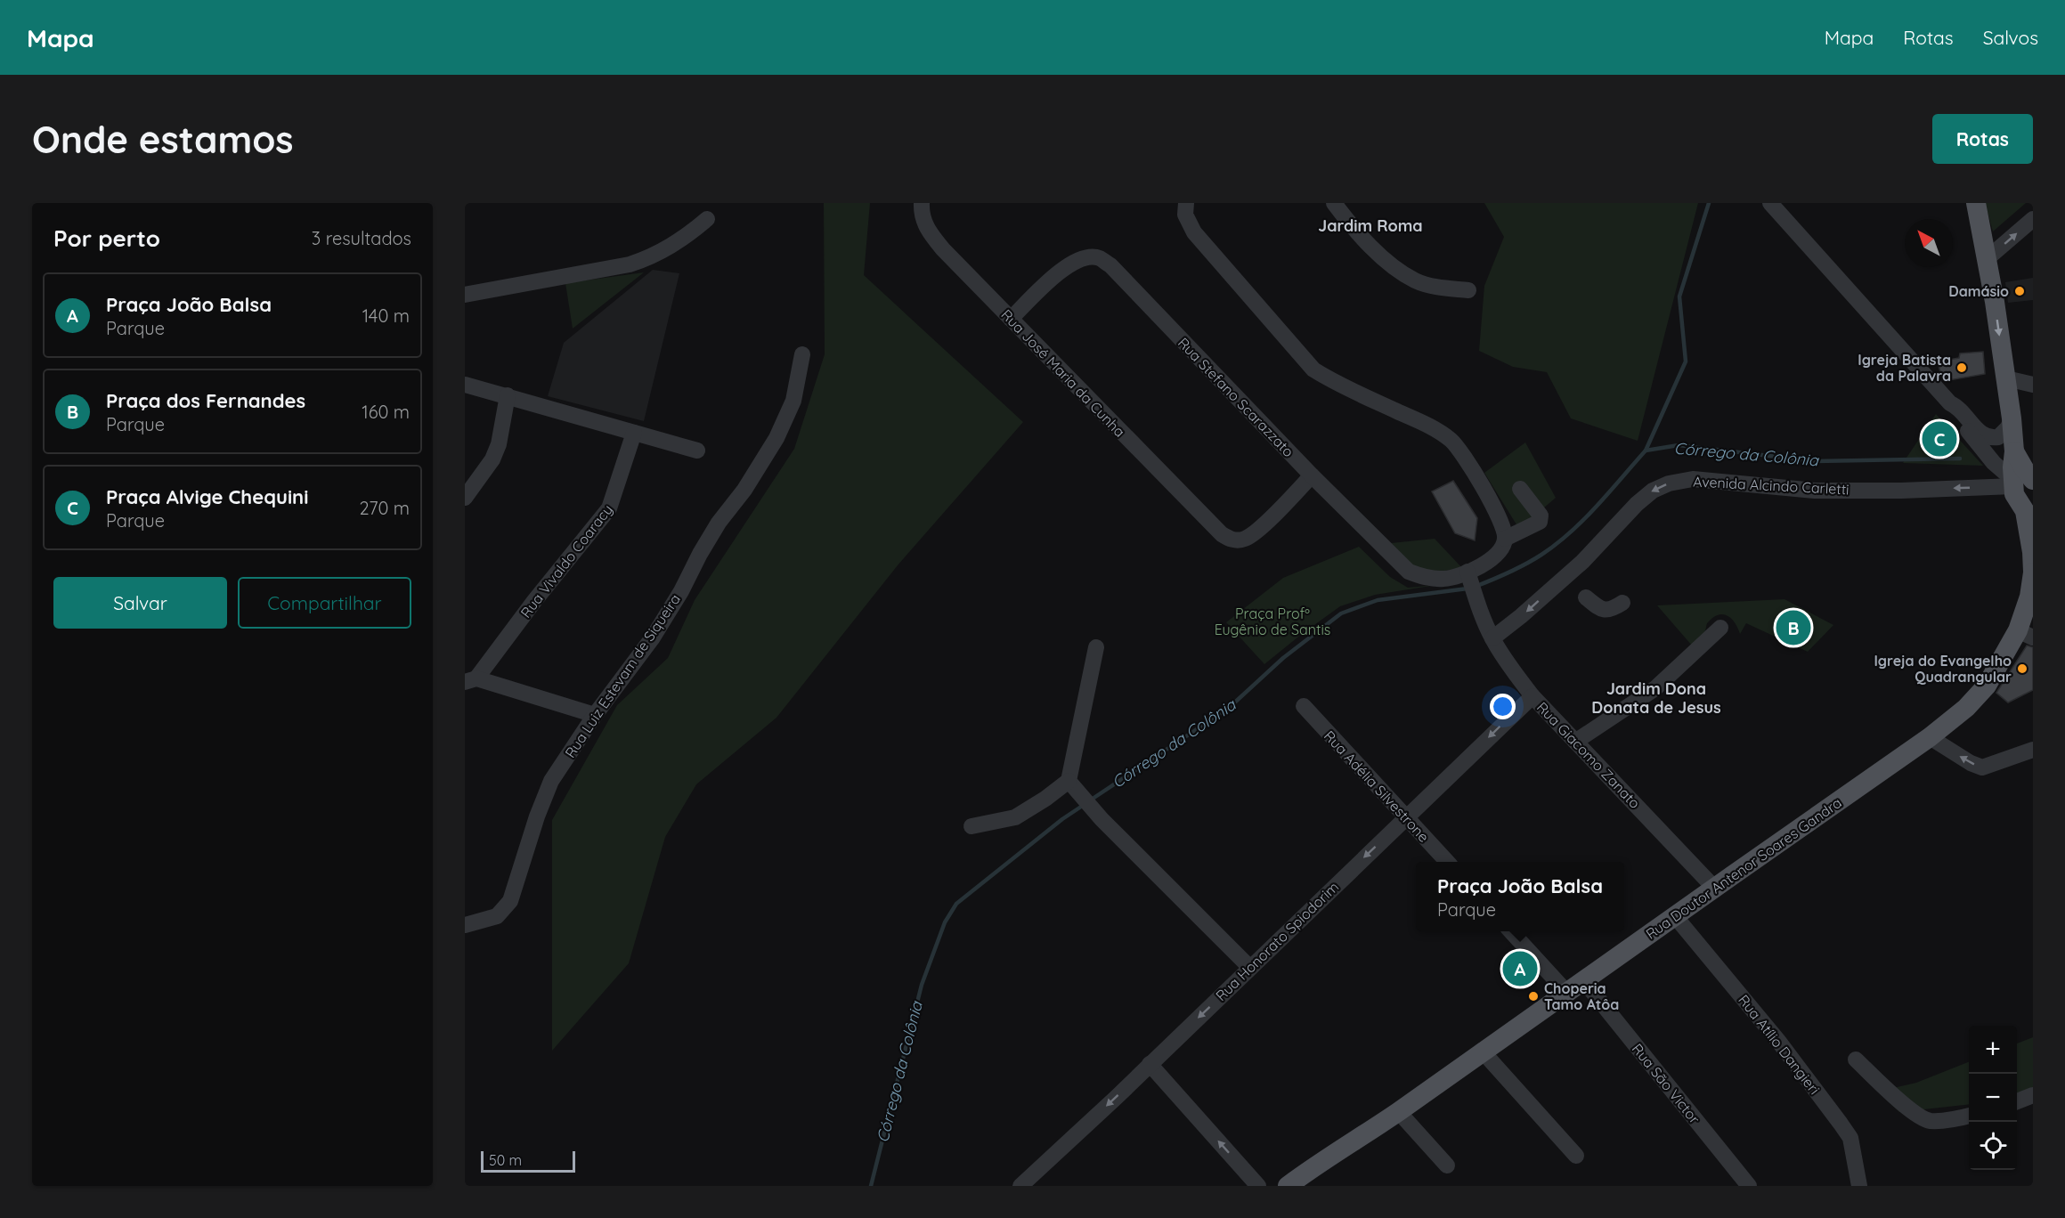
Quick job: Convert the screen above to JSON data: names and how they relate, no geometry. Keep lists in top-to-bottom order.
{
  "streets": {
    "main road": ["Rua Doutor Antenor Soares Gandra"],
    "street": [
      "Rua José Maria da Cunha",
      "Rua Stefano Scarazzato",
      "Avenida Alcindo Carletti",
      "Rua Vivaldo Coaracy",
      "Rua Luiz Estevam de Siqueira",
      "Rua Giacomo Zanato",
      "Rua Adélia Silvestrone",
      "Rua Honorato Spiodorim",
      "Rua Atílio Dangieri",
      "Rua São Victor"
    ]
  },
  "crossings": [
    ["Rua José Maria da Cunha", "Rua Stefano Scarazzato"],
    ["Rua Stefano Scarazzato", "Rua Giacomo Zanato"],
    ["Avenida Alcindo Carletti", "Rua Giacomo Zanato"],
    ["Avenida Alcindo Carletti", "Rua Doutor Antenor Soares Gandra"],
    ["Rua Giacomo Zanato", "Rua Doutor Antenor Soares Gandra"],
    ["Rua Giacomo Zanato", "Rua Honorato Spiodorim"],
    ["Rua Adélia Silvestrone", "Rua Honorato Spiodorim"],
    ["Rua Doutor Antenor Soares Gandra", "Rua Atílio Dangieri"],
    ["Rua Doutor Antenor Soares Gandra", "Rua São Victor"]
  ],
  "one_way": ["Avenida Alcindo Carletti", "Rua Honorato Spiodorim"],
  "districts": ["Jardim Roma", "Jardim Dona Donata de Jesus"],
  "water": ["Córrego da Colônia"],
  "parks": ["Praça Profº Eugênio de Santis"],
  "places": [
    "Damásio",
    "Igreja Batista da Palavra",
    "Igreja do Evangelho Quadrangular",
    "Choperia Tamo Atôa"
  ],
  "scale_bar": "50 m",
  "north": "top left",
  "page": {
    "header": "Mapa",
    "nav": ["Mapa", "Rotas", "Salvos"],
    "buttons": [
      "Rotas",
      ["Salvar", "Compartilhar"]
    ],
    "title": "Onde estamos",
    "heading": ["Por perto", "3 resultados"],
    "list": [
      {
        "mark": "A",
        "name": "Praça João Balsa",
        "note": "Parque",
        "value": "140 m"
      },
      {
        "mark": "B",
        "name": "Praça dos Fernandes",
        "note": "Parque",
        "value": "160 m"
      },
      {
        "mark": "C",
        "name": "Praça Alvige Chequini",
        "note": "Parque",
        "value": "270 m"
      }
    ],
    "pins": ["C", "B", "A"],
    "popup": ["Praça João Balsa", "Parque"],
    "map_buttons": ["+", "−"],
    "scale": "50 m"
  }
}
